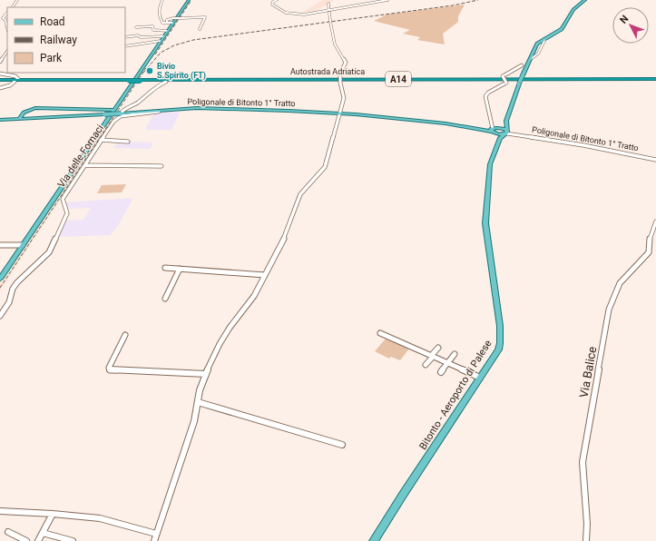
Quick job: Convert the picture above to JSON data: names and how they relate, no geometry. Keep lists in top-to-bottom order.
{
  "streets": {
    "highway": ["Autostrada Adriatica", "A14"],
    "main road": ["Poligonale di Bitonto 1° Tratto", "Bitonto - Aeroporto di Palese"],
    "street": ["Via delle Fornaci", "Via Balice"]
  },
  "crossings": [
    ["Poligonale di Bitonto 1° Tratto", "Via delle Fornaci"],
    ["Poligonale di Bitonto 1° Tratto", "Bitonto - Aeroporto di Palese"]
  ],
  "places": ["Bivio S.Spirito (FT)"],
  "legend": ["Road", "Railway", "Park"],
  "north": "top left"
}
